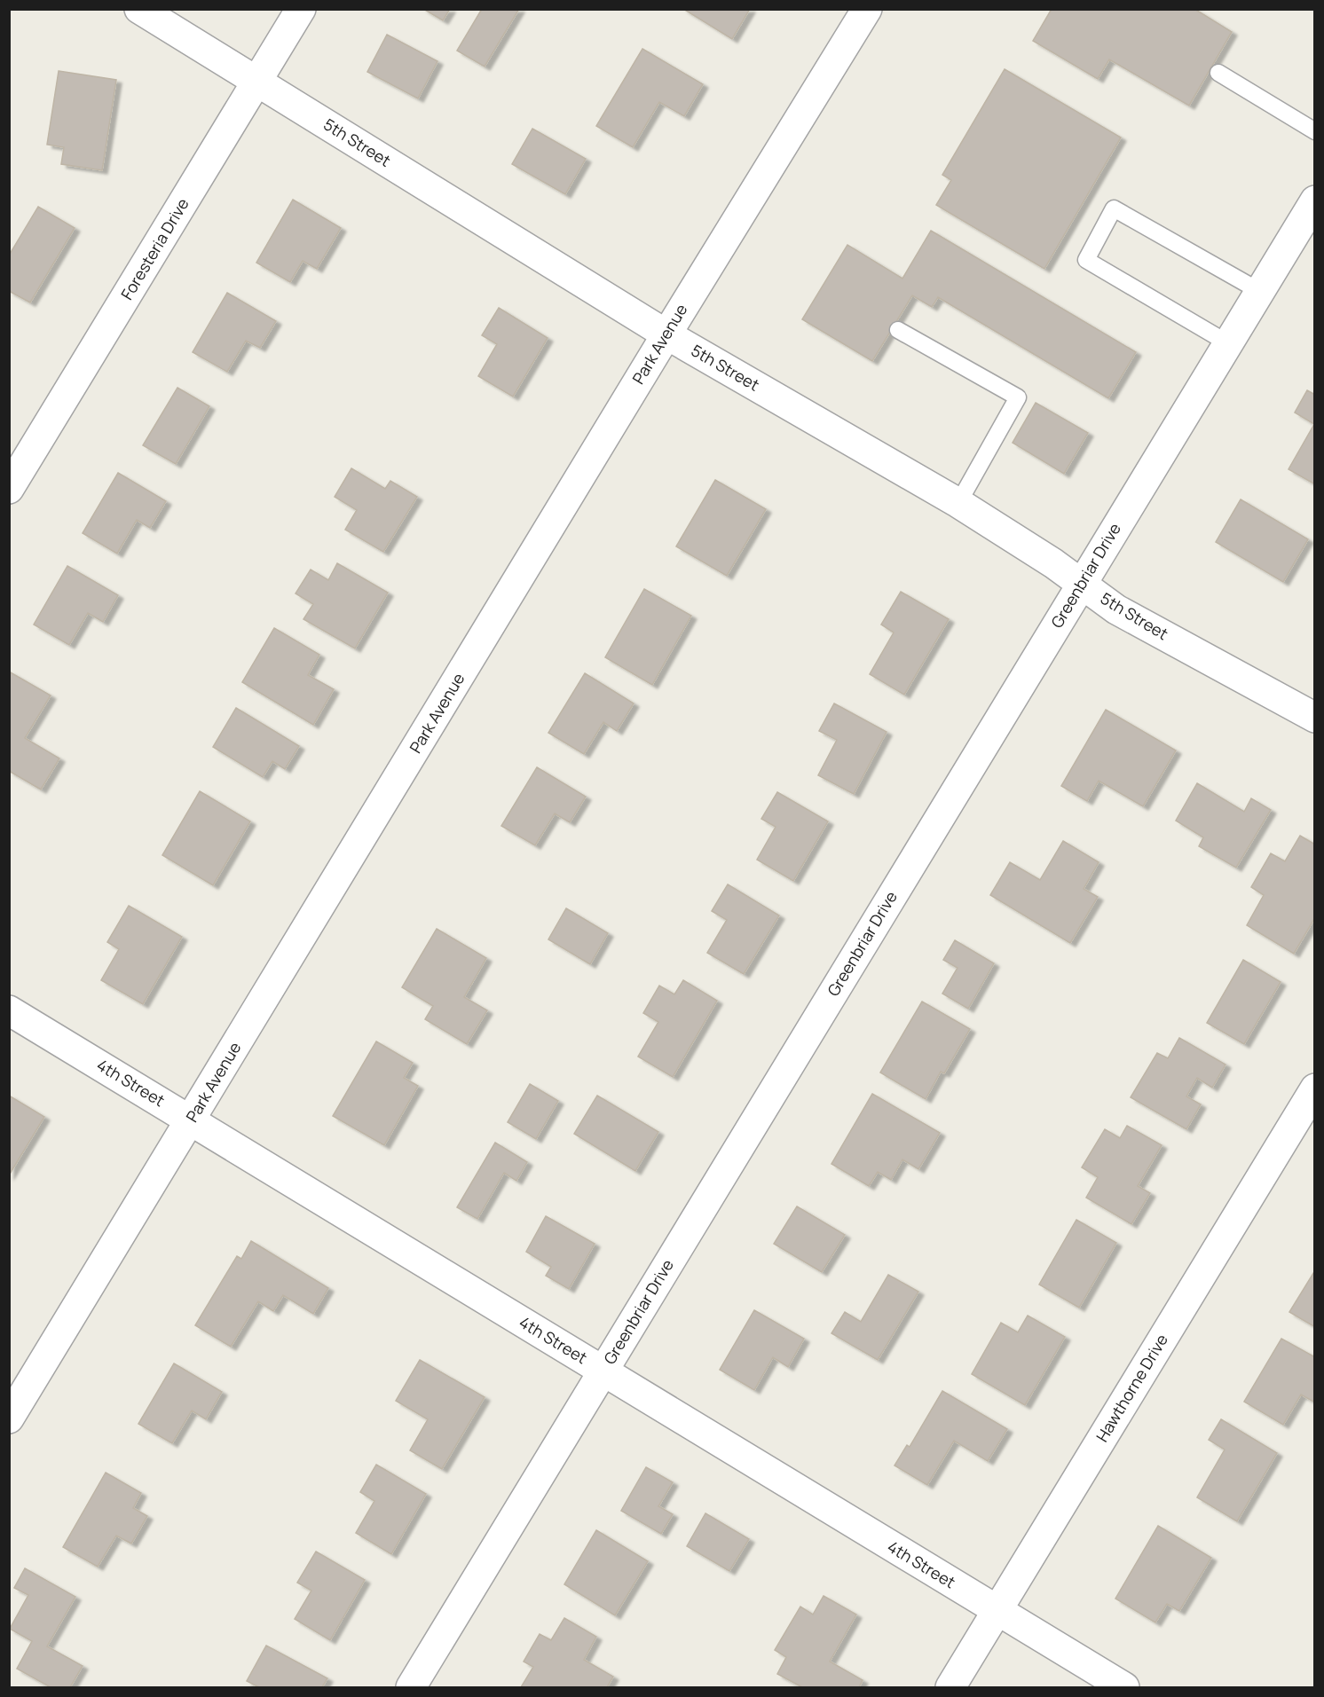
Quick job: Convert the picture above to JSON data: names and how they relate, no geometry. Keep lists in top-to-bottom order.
{
  "streets": {
    "street": [
      "5th Street",
      "Foresteria Drive",
      "Park Avenue",
      "Greenbriar Drive",
      "4th Street",
      "Hawthorne Drive"
    ]
  },
  "crossings": [
    ["5th Street", "Foresteria Drive"],
    ["5th Street", "Park Avenue"],
    ["5th Street", "Greenbriar Drive"],
    ["Park Avenue", "4th Street"],
    ["Greenbriar Drive", "4th Street"],
    ["4th Street", "Hawthorne Drive"]
  ]
}
